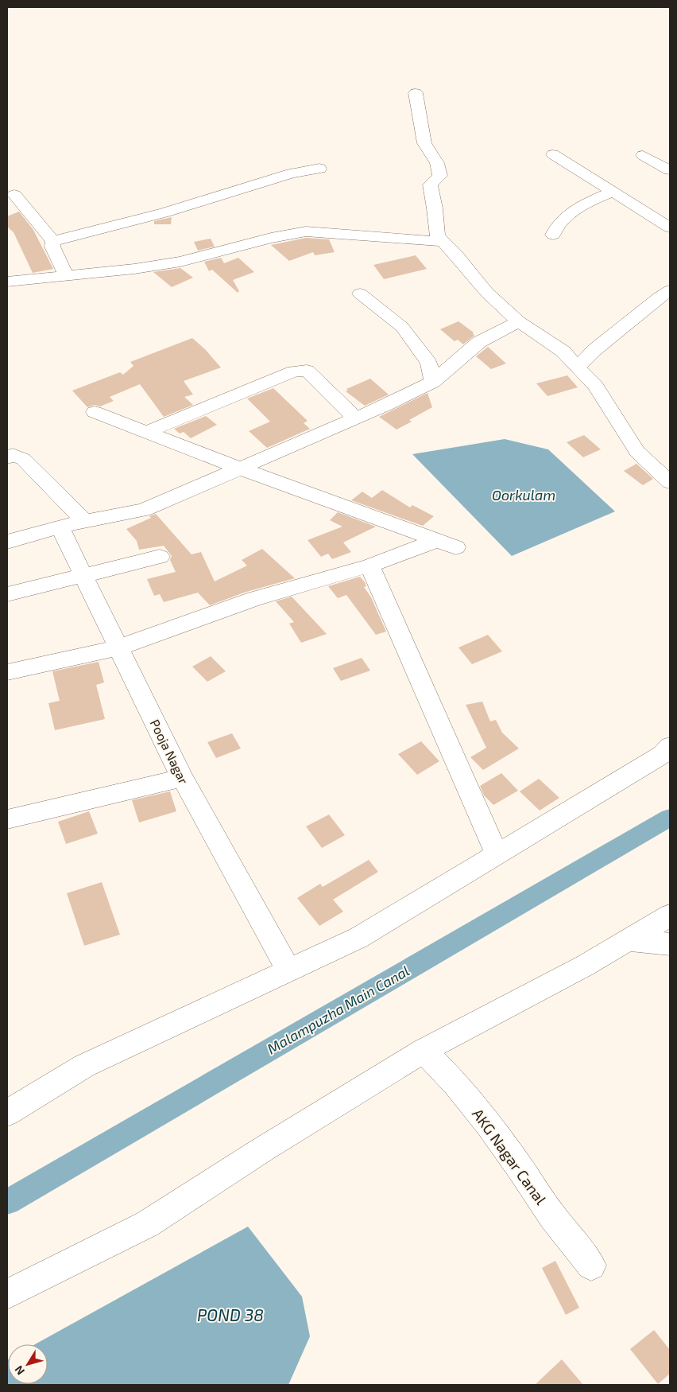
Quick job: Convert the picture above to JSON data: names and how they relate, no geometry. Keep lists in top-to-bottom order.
{
  "streets": {
    "street": ["Pooja Nagar", "AKG Nagar Canal"]
  },
  "water": ["Oorkulam", "Malampuzha Main Canal", "POND 38"],
  "north": "bottom left"
}
